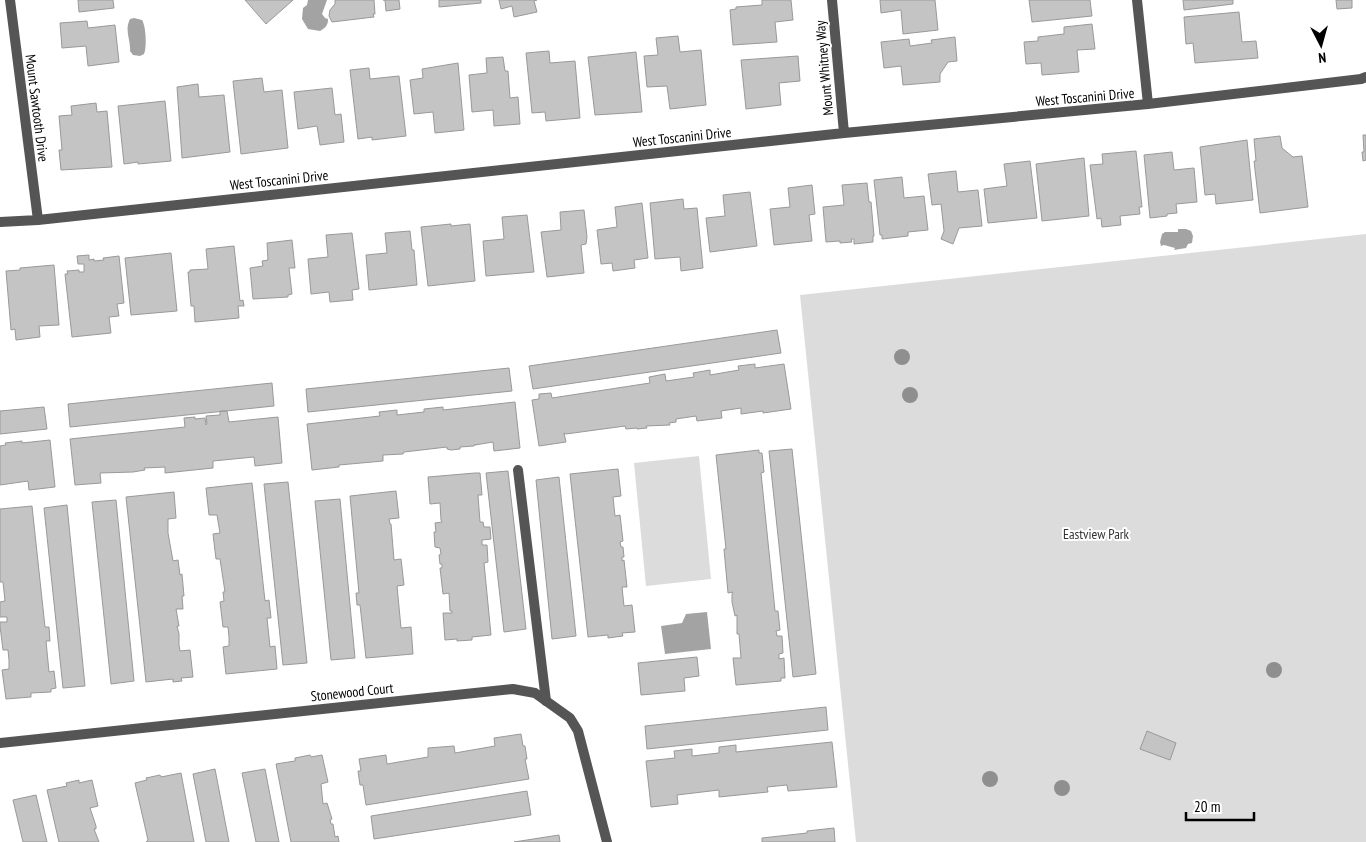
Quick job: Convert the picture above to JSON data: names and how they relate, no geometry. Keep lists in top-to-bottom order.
{
  "streets": {
    "street": [
      "Mount Whitney Way",
      "West Toscanini Drive",
      "Mount Sawtooth Drive",
      "Stonewood Court"
    ]
  },
  "crossings": [
    ["Mount Whitney Way", "West Toscanini Drive"],
    ["West Toscanini Drive", "Mount Sawtooth Drive"]
  ],
  "parks": ["Eastview Park"],
  "scale_bar": "20 m",
  "north": "bottom"
}
